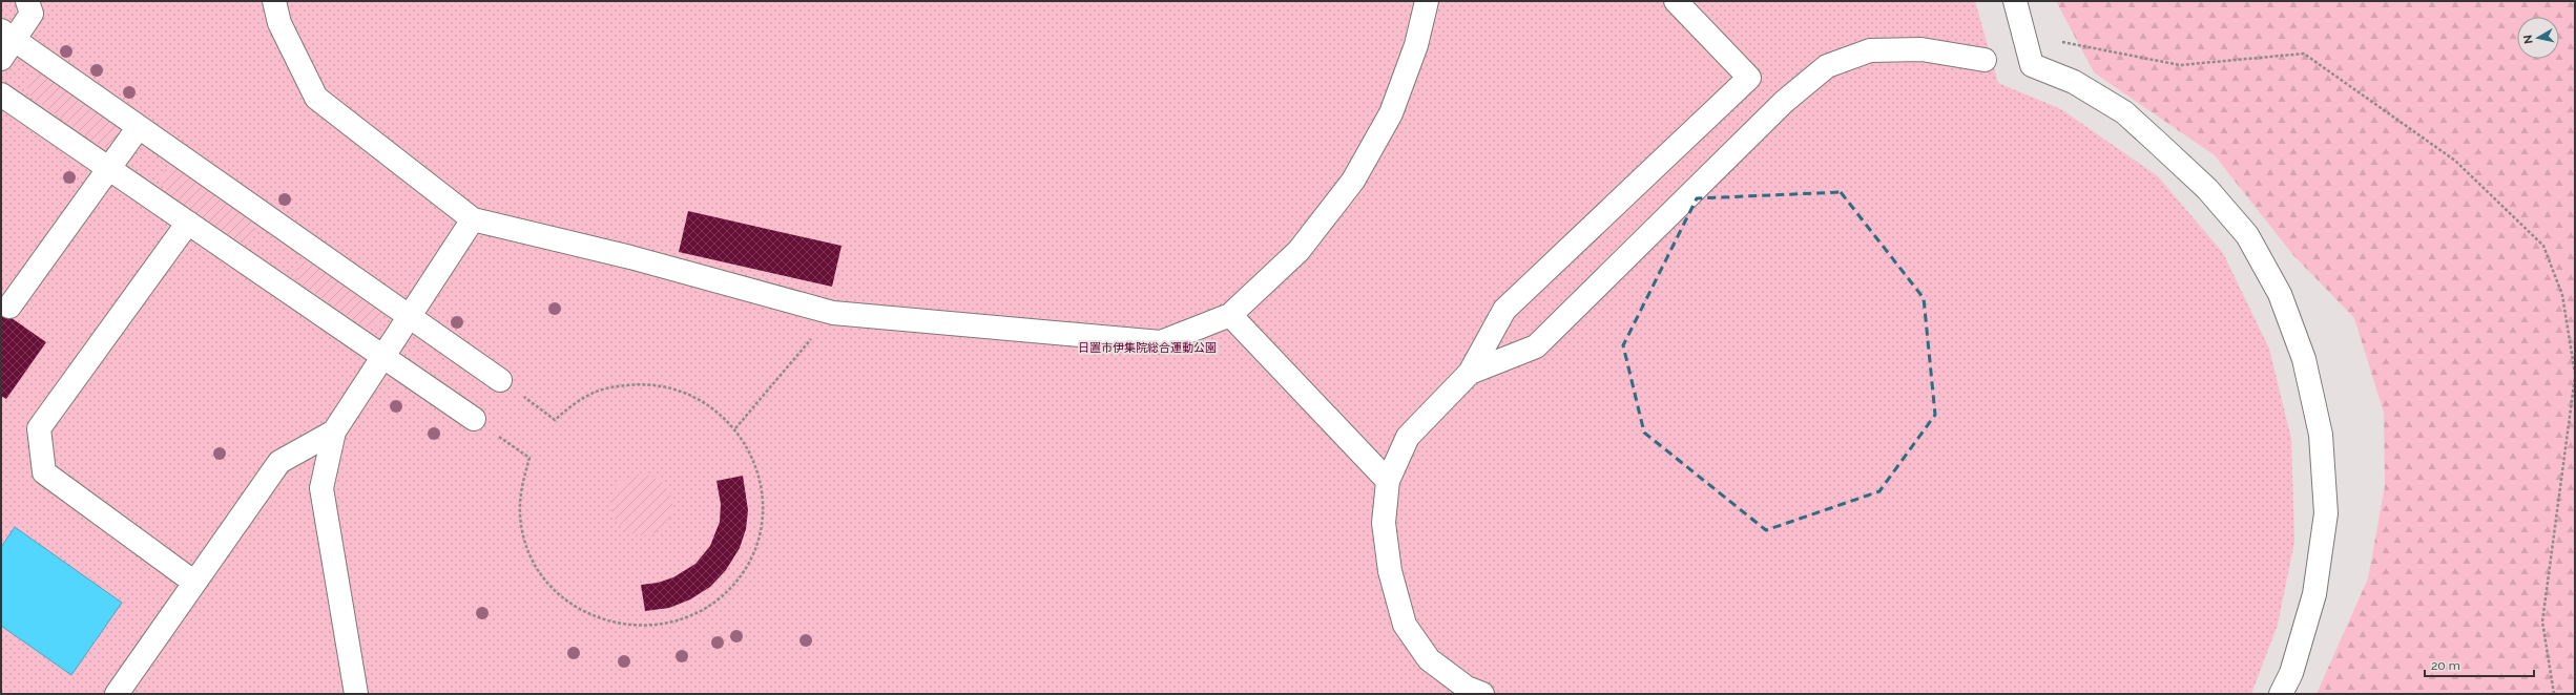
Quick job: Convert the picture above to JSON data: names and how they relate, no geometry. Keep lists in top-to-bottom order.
{
  "parks": ["日置市伊集院総合運動公園"],
  "scale_bar": "20 m",
  "north": "left"
}
